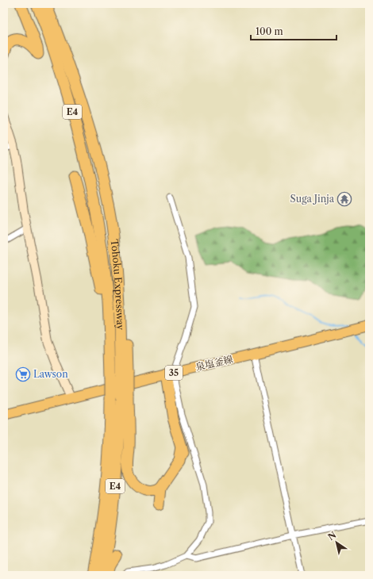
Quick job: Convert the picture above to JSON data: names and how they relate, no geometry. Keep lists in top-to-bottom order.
{
  "streets": {
    "highway": ["E4", "Tohoku Expressway"],
    "main road": ["泉塩釜線", "35"]
  },
  "places": {
    "temple": ["Suga Jinja"],
    "supermarket": ["Lawson"]
  },
  "scale_bar": "100 m",
  "north": "top left"
}
